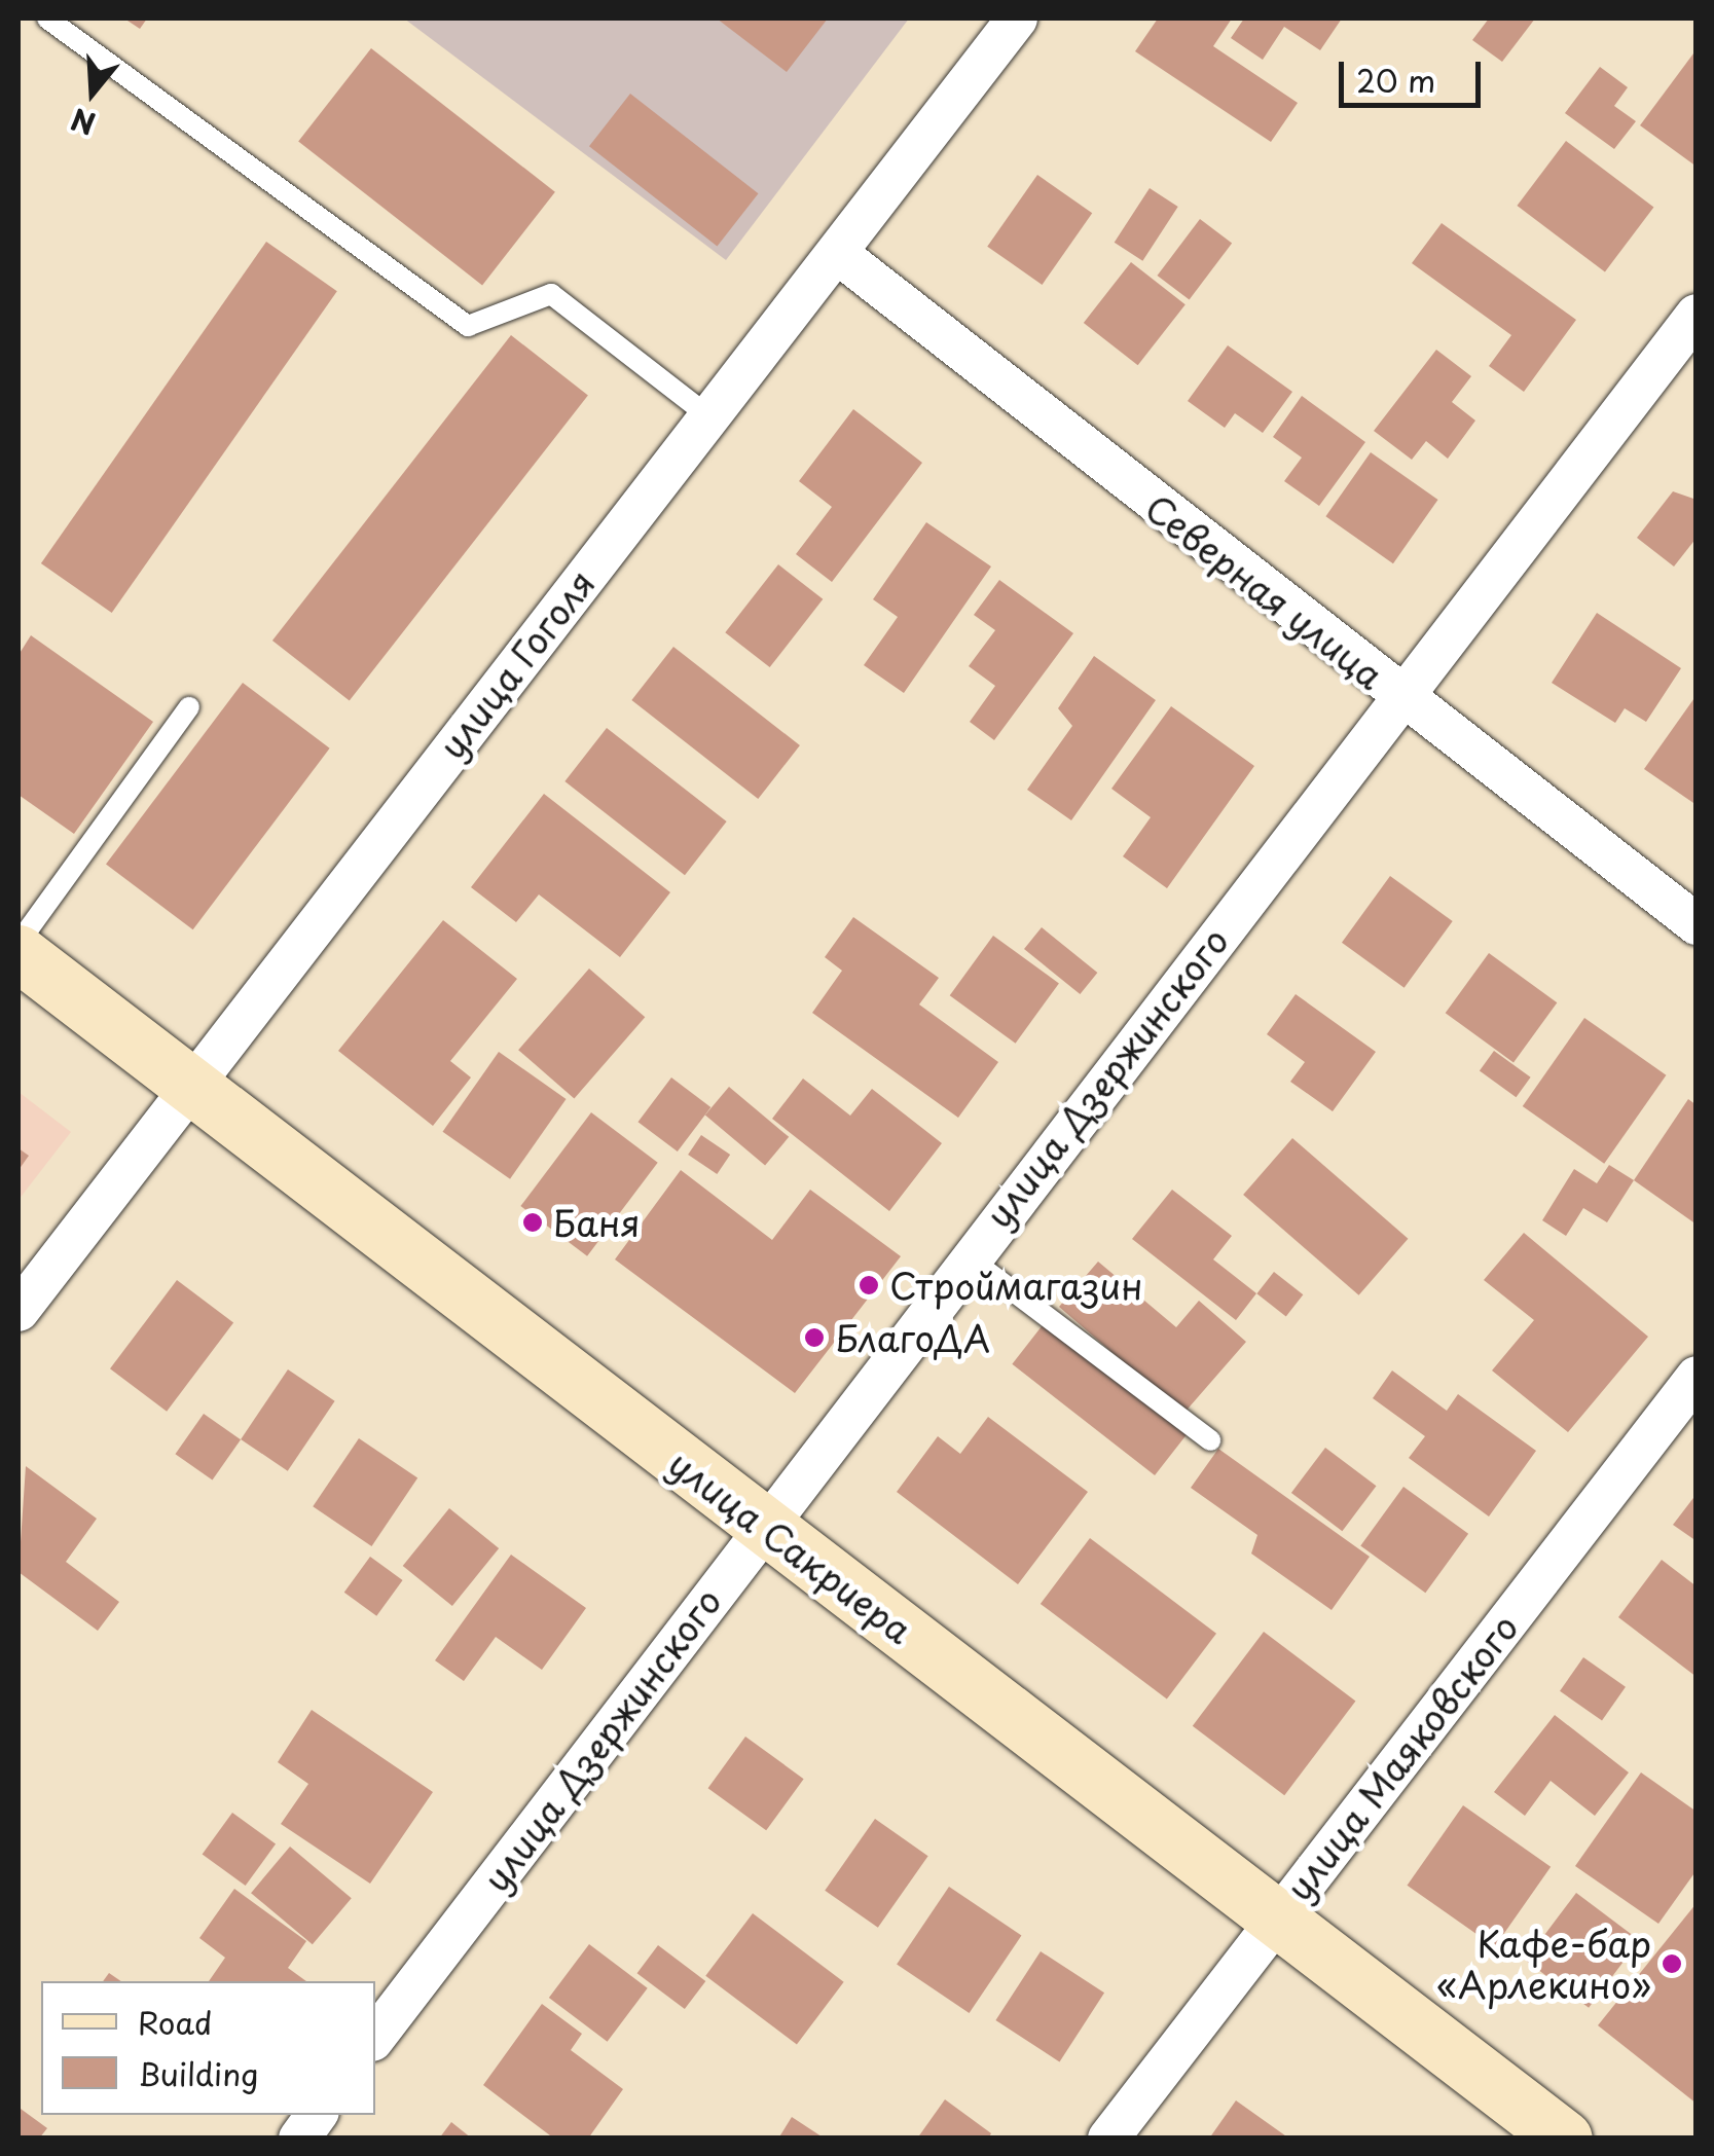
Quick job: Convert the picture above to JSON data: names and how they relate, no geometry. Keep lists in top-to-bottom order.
{
  "streets": {
    "street": [
      "Северная улица",
      "улица Гоголя",
      "улица Дзержинского",
      "улица Сакриера",
      "улица Маяковского"
    ]
  },
  "crossings": [
    ["Северная улица", "улица Гоголя"],
    ["Северная улица", "улица Дзержинского"],
    ["улица Гоголя", "улица Сакриера"],
    ["улица Дзержинского", "улица Сакриера"],
    ["улица Сакриера", "улица Маяковского"]
  ],
  "places": [
    "Баня",
    "Строймагазин",
    "БлагоДА",
    "Кафе-бар «Арлекино»"
  ],
  "legend": ["Road", "Building"],
  "scale_bar": "20 m",
  "north": "bottom"
}
